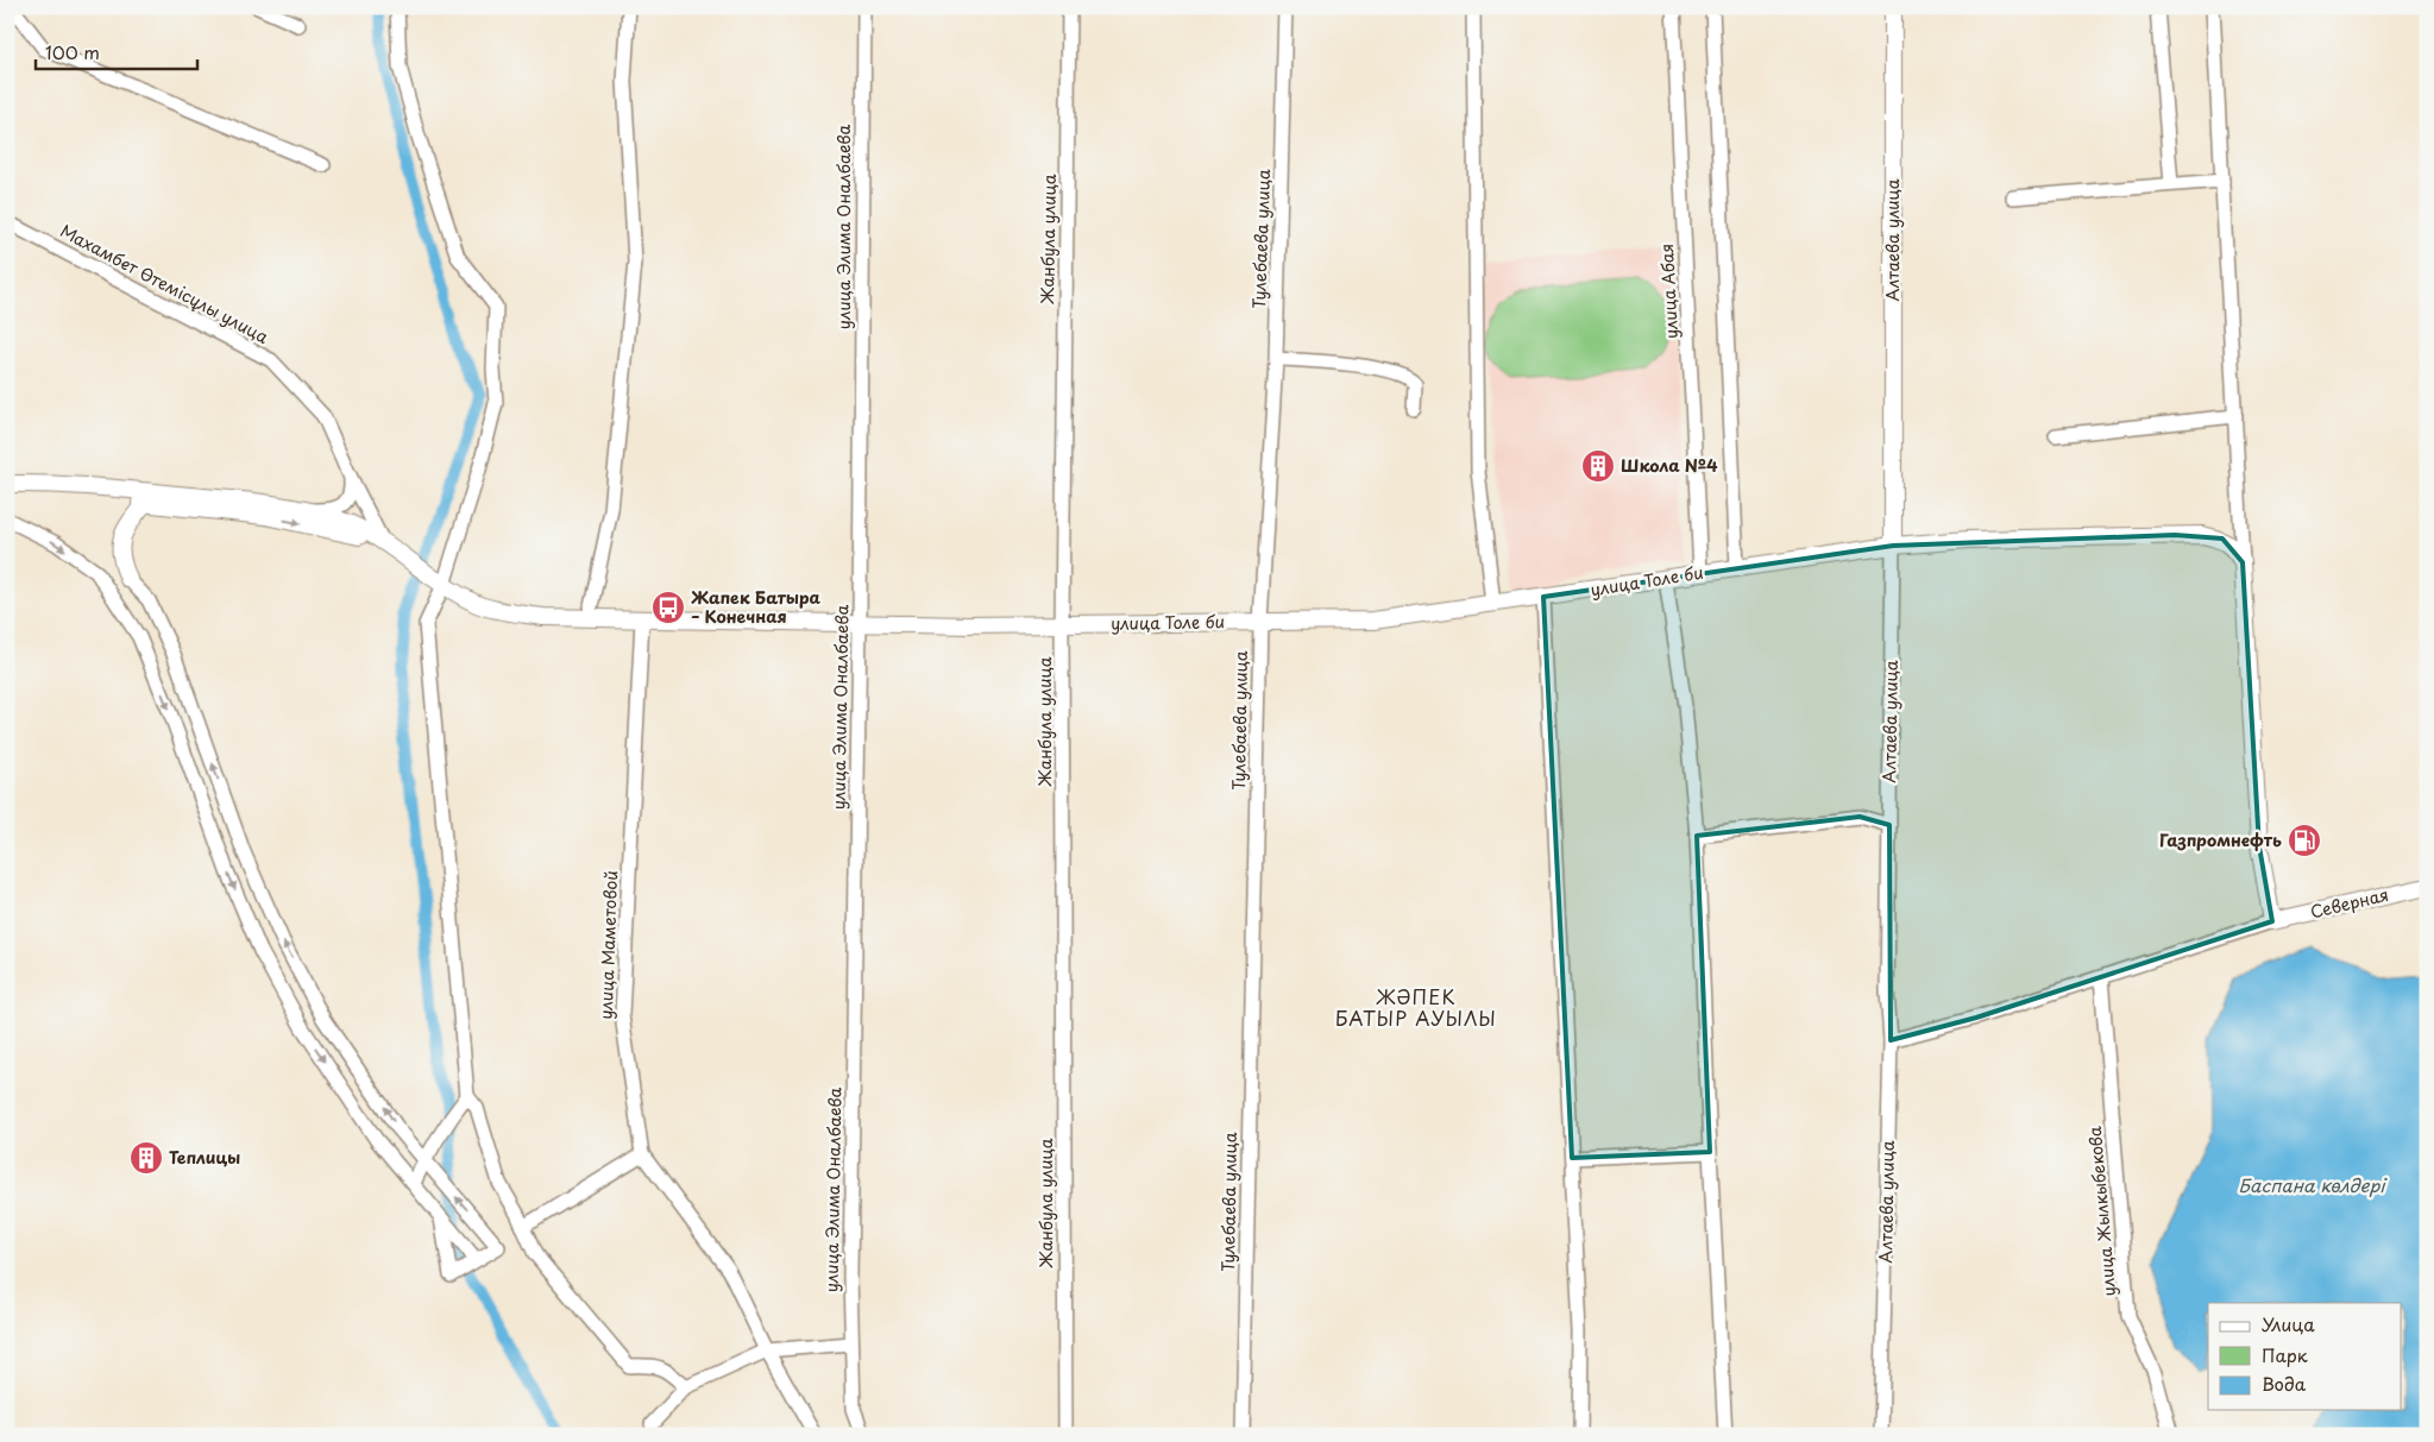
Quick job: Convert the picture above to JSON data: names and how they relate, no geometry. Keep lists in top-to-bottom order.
{
  "streets": {
    "main road": ["Алтаева улица", "улица Толе би", "Северная"],
    "street": [
      "улица Элима Оналбаева",
      "Жанбула улица",
      "Тулебаева улица",
      "Махамбет Өтемісұлы улица",
      "улица Абая",
      "улица Маметовой",
      "улица Жылкыбекова"
    ]
  },
  "crossings": [
    ["улица Элима Оналбаева", "улица Толе би"],
    ["Жанбула улица", "улица Толе би"],
    ["Тулебаева улица", "улица Толе би"],
    ["Алтаева улица", "улица Толе би"],
    ["Махамбет Өтемісұлы улица", "улица Толе би"],
    ["улица Абая", "улица Толе би"],
    ["улица Толе би", "улица Маметовой"]
  ],
  "districts": ["ЖӘПЕК БАТЫР АУЫЛЫ"],
  "water": ["Баспана көлдері"],
  "places": {
    "building": ["Школа №4", "Теплицы"],
    "bus stop": ["Жапек Батыра – Конечная"],
    "fuel station": ["Газпромнефть"]
  },
  "legend": ["Улица", "Парк", "Вода"],
  "scale_bar": "100 m"
}
